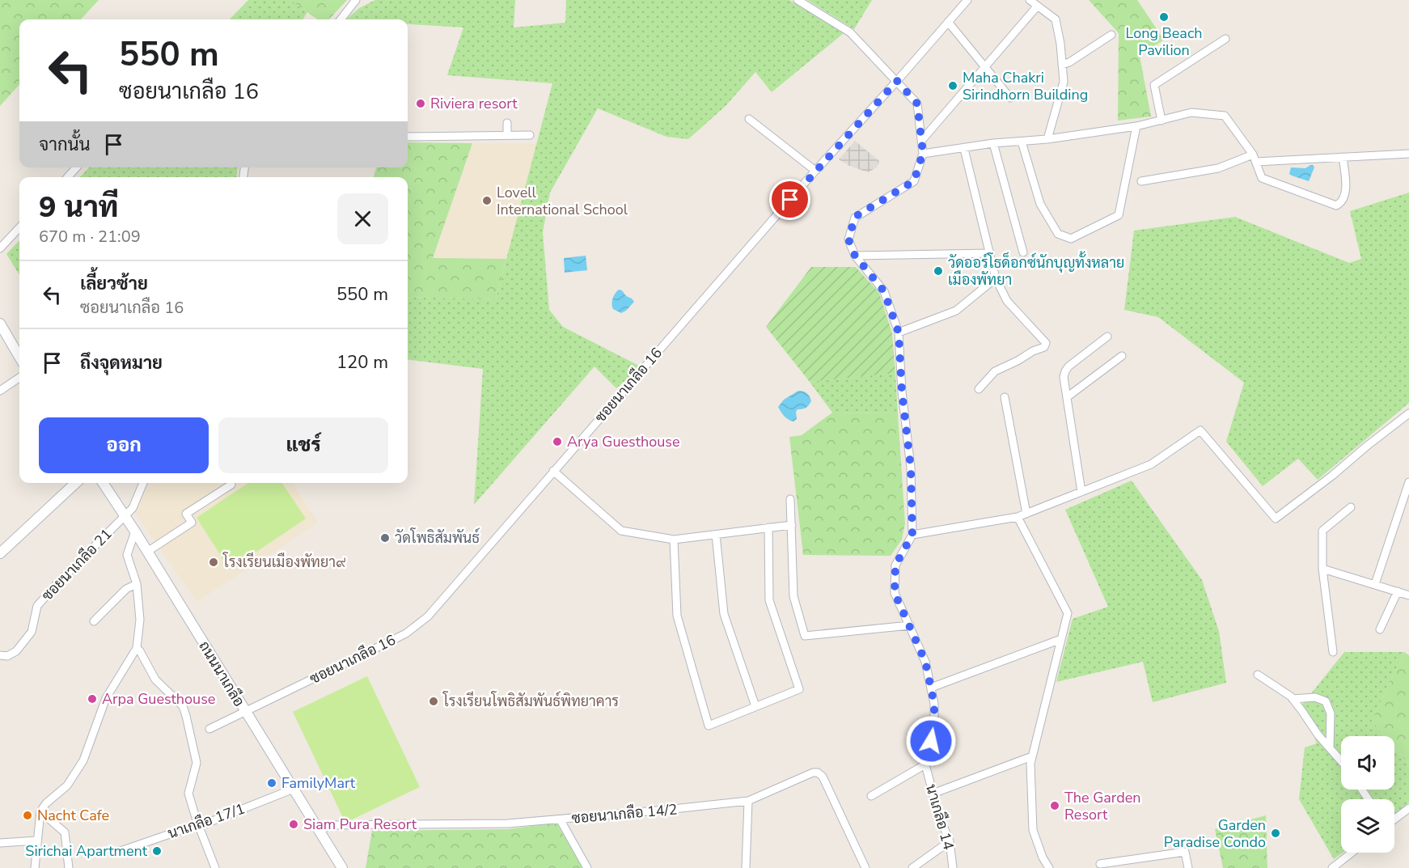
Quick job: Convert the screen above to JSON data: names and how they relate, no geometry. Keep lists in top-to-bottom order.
{
  "streets": {
    "street": [
      "ซอยนาเกลือ 16",
      "ซอยนาเกลือ 21",
      "ถนนนาเกลือ",
      "ซอยนาเกลือ 14/2",
      "นาเกลือ 14",
      "นาเกลือ 17/1"
    ]
  },
  "crossings": [
    ["ซอยนาเกลือ 16", "ถนนนาเกลือ"],
    ["ซอยนาเกลือ 21", "ถนนนาเกลือ"],
    ["ถนนนาเกลือ", "ซอยนาเกลือ 14/2"],
    ["ถนนนาเกลือ", "นาเกลือ 17/1"]
  ],
  "places": [
    "Long Beach Pavilion",
    "Maha Chakri Sirindhorn Building",
    "Riviera resort",
    "Lovell International School",
    "วัดออร์โธด็อกซ์นักบุญทั้งหลาย เมืองพัทยา",
    "Arya Guesthouse",
    "วัดโพธิสัมพันธ์",
    "โรงเรียนเมืองพัทยา๙",
    "Arpa Guesthouse",
    "โรงเรียนโพธิสัมพันธ์พิทยาคาร",
    "FamilyMart",
    "The Garden Resort",
    "Nacht Cafe",
    "Siam Pura Resort",
    "Garden Paradise Condo",
    "Sirichai Apartment"
  ],
  "page": {
    "turn": ["550 m", "ซอยนาเกลือ 16"],
    "then": "จากนั้น",
    "heading": ["9 นาที", "670 m · 21:09"],
    "list": [
      {
        "name": "เลี้ยวซ้าย",
        "note": "ซอยนาเกลือ 16",
        "value": "550 m"
      },
      {
        "name": "ถึงจุดหมาย",
        "value": "120 m"
      }
    ],
    "buttons": ["ออก", "แชร์"]
  }
}
